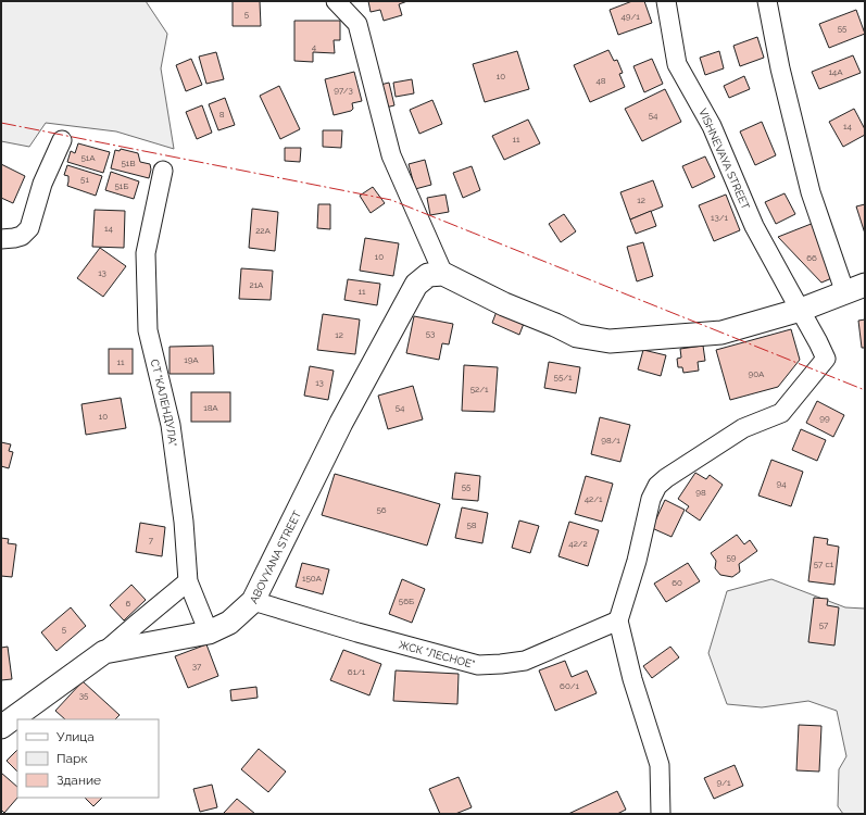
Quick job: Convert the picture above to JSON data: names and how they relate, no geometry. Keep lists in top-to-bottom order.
{
  "streets": {
    "street": [
      "VISHNEVAYA STREET",
      "СТ \"КАЛЕНДУЛА\"",
      "ABOVYANA STREET",
      "ЖСК \"ЛЕСНОЕ\""
    ]
  },
  "crossings": [
    ["VISHNEVAYA STREET", "ЖСК \"ЛЕСНОЕ\""],
    ["СТ \"КАЛЕНДУЛА\"", "ABOVYANA STREET"],
    ["ABOVYANA STREET", "ЖСК \"ЛЕСНОЕ\""]
  ],
  "house_numbers": [
    "5",
    "49/1",
    "55",
    "4",
    "14А",
    "10",
    "48",
    "97/3",
    "8",
    "54",
    "14",
    "11",
    "51А",
    "51В",
    "51",
    "51Б",
    "12",
    "13/1",
    "14",
    "22А",
    "10",
    "66",
    "13",
    "21А",
    "11",
    "53",
    "12",
    "19А",
    "11",
    "90А",
    "55/1",
    "13",
    "52/1",
    "18А",
    "54",
    "10",
    "99",
    "98/1",
    "94",
    "55",
    "98",
    "42/1",
    "56",
    "58",
    "7",
    "42/2",
    "59",
    "57 с1",
    "150А",
    "60",
    "56Б",
    "6",
    "57",
    "5",
    "37",
    "61/1",
    "60/1",
    "35",
    "9/1"
  ],
  "legend": ["Улица", "Парк", "Здание"]
}
